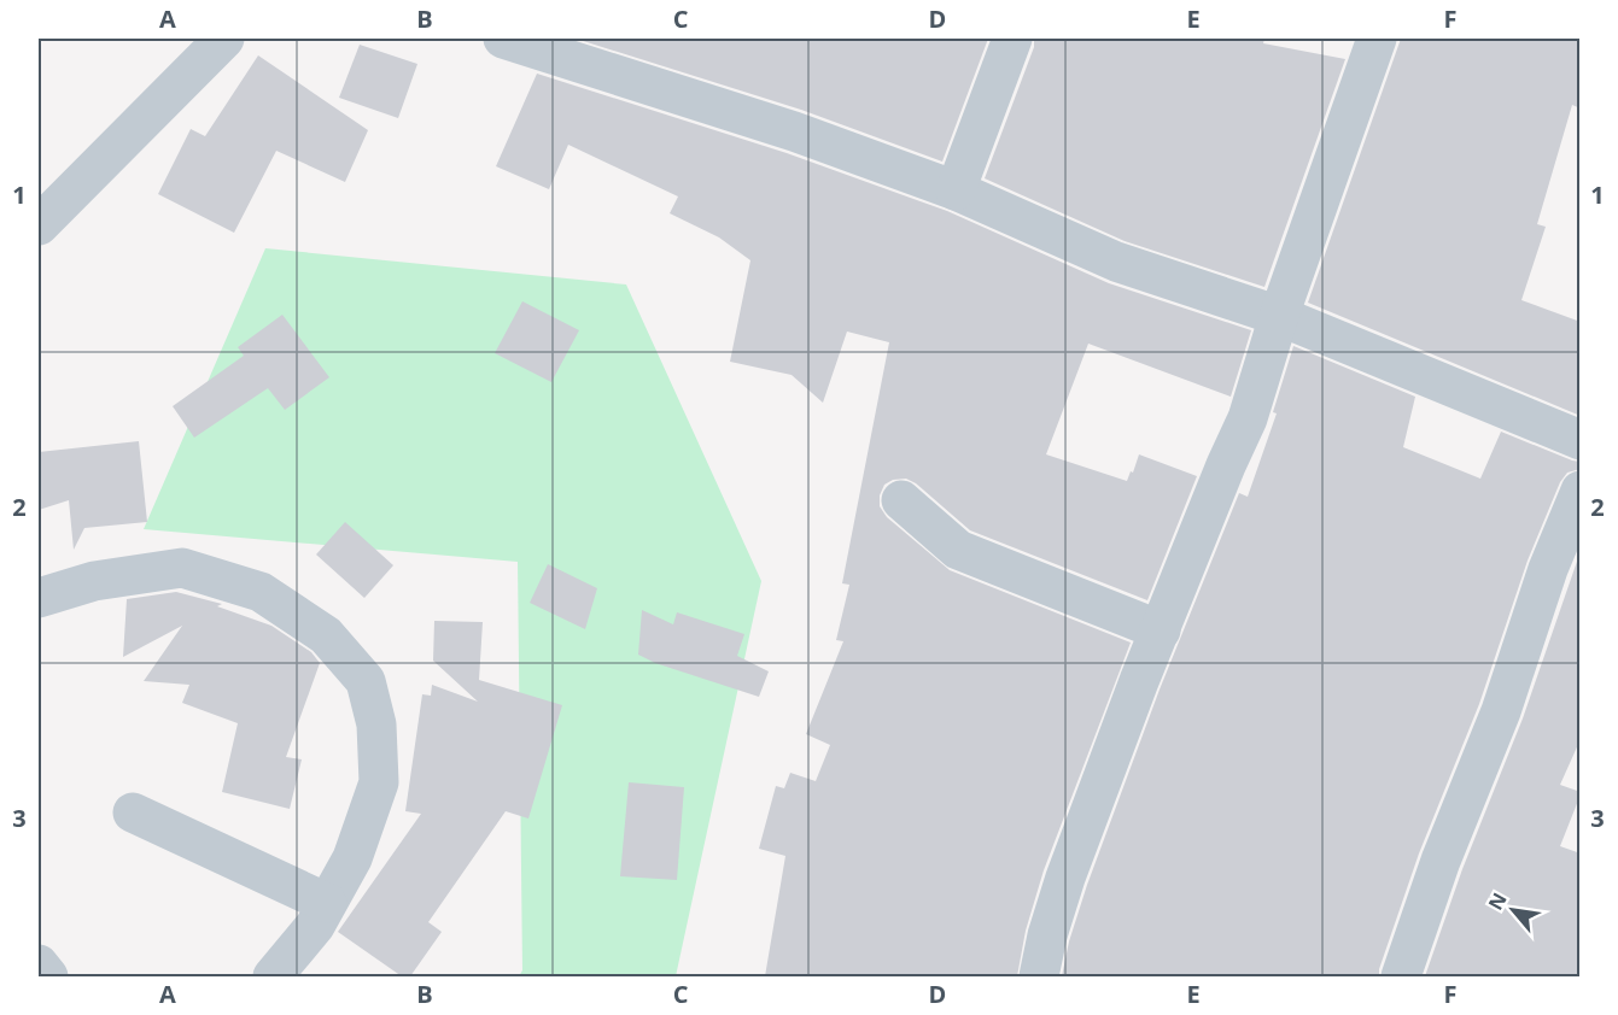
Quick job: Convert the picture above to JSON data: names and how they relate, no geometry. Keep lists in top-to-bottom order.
{
  "north": "top left",
  "grid": {
    "columns": [
      "A",
      "B",
      "C",
      "D",
      "E",
      "F"
    ],
    "rows": ["1", "2", "3"]
  }
}
